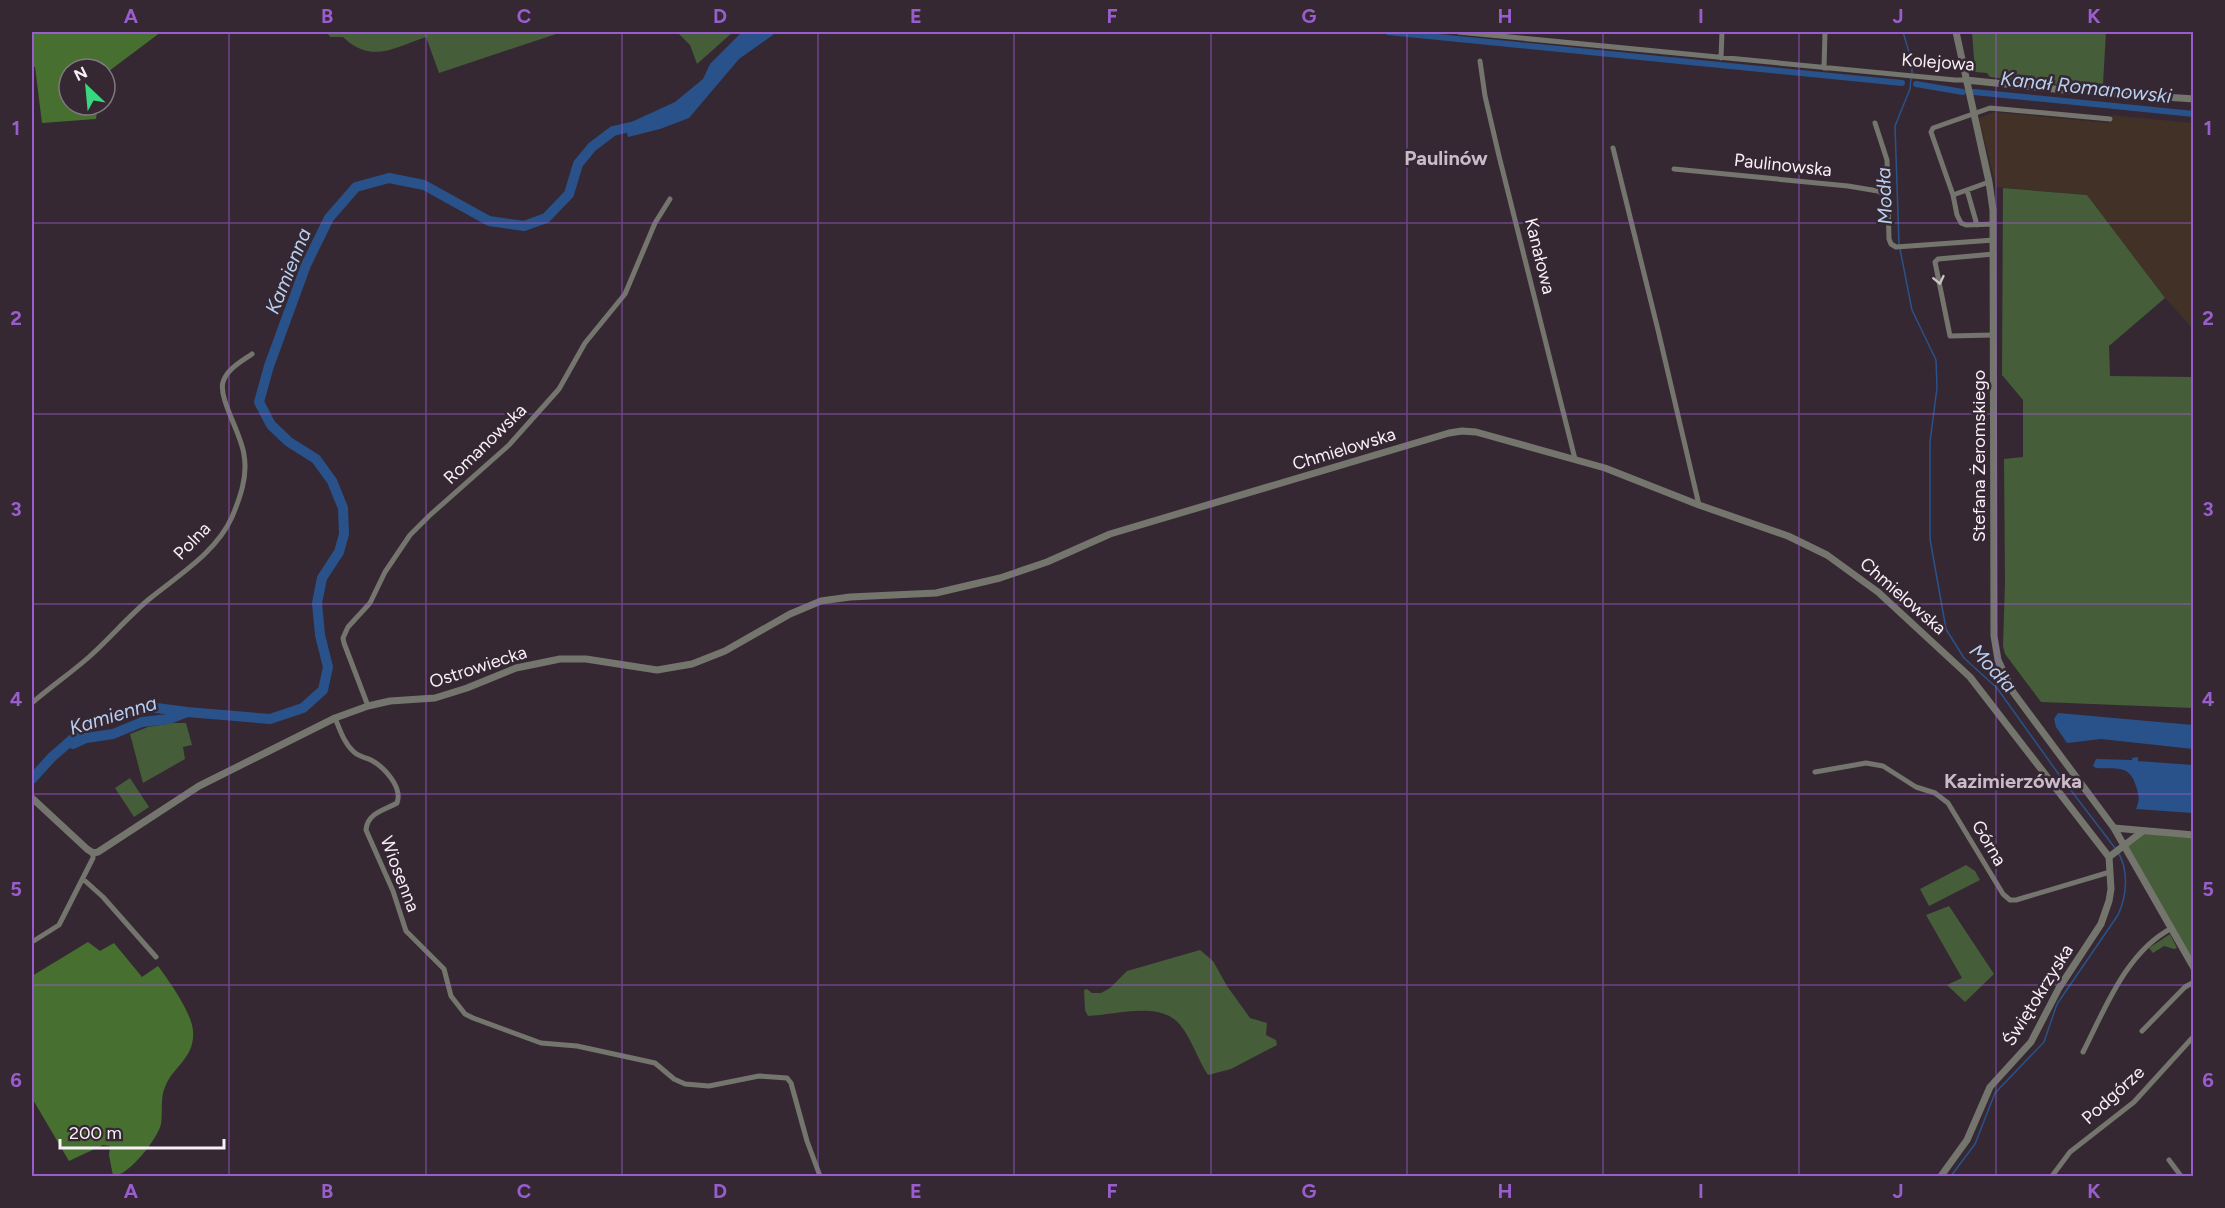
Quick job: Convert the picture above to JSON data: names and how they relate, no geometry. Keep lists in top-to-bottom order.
{
  "streets": {
    "street": [
      "Kolejowa",
      "Paulinowska",
      "Kanałowa",
      "Romanowska",
      "Chmielowska",
      "Stefana Żeromskiego",
      "Polna",
      "Ostrowiecka",
      "Górna",
      "Wiosenna",
      "Świętokrzyska",
      "Podgórze"
    ]
  },
  "crossings": [
    ["Kolejowa", "Stefana Żeromskiego"],
    ["Kanałowa", "Chmielowska"],
    ["Romanowska", "Ostrowiecka"],
    ["Chmielowska", "Stefana Żeromskiego"],
    ["Chmielowska", "Ostrowiecka"],
    ["Chmielowska", "Świętokrzyska"],
    ["Stefana Żeromskiego", "Świętokrzyska"],
    ["Ostrowiecka", "Wiosenna"],
    ["Górna", "Świętokrzyska"]
  ],
  "districts": ["Paulinów", "Kazimierzówka"],
  "water": ["Kanał Romanowski", "Modła", "Kamienna"],
  "scale_bar": "200 m",
  "north": "top left",
  "grid": {
    "columns": [
      "A",
      "B",
      "C",
      "D",
      "E",
      "F",
      "G",
      "H",
      "I",
      "J",
      "K"
    ],
    "rows": [
      "1",
      "2",
      "3",
      "4",
      "5",
      "6"
    ]
  }
}
